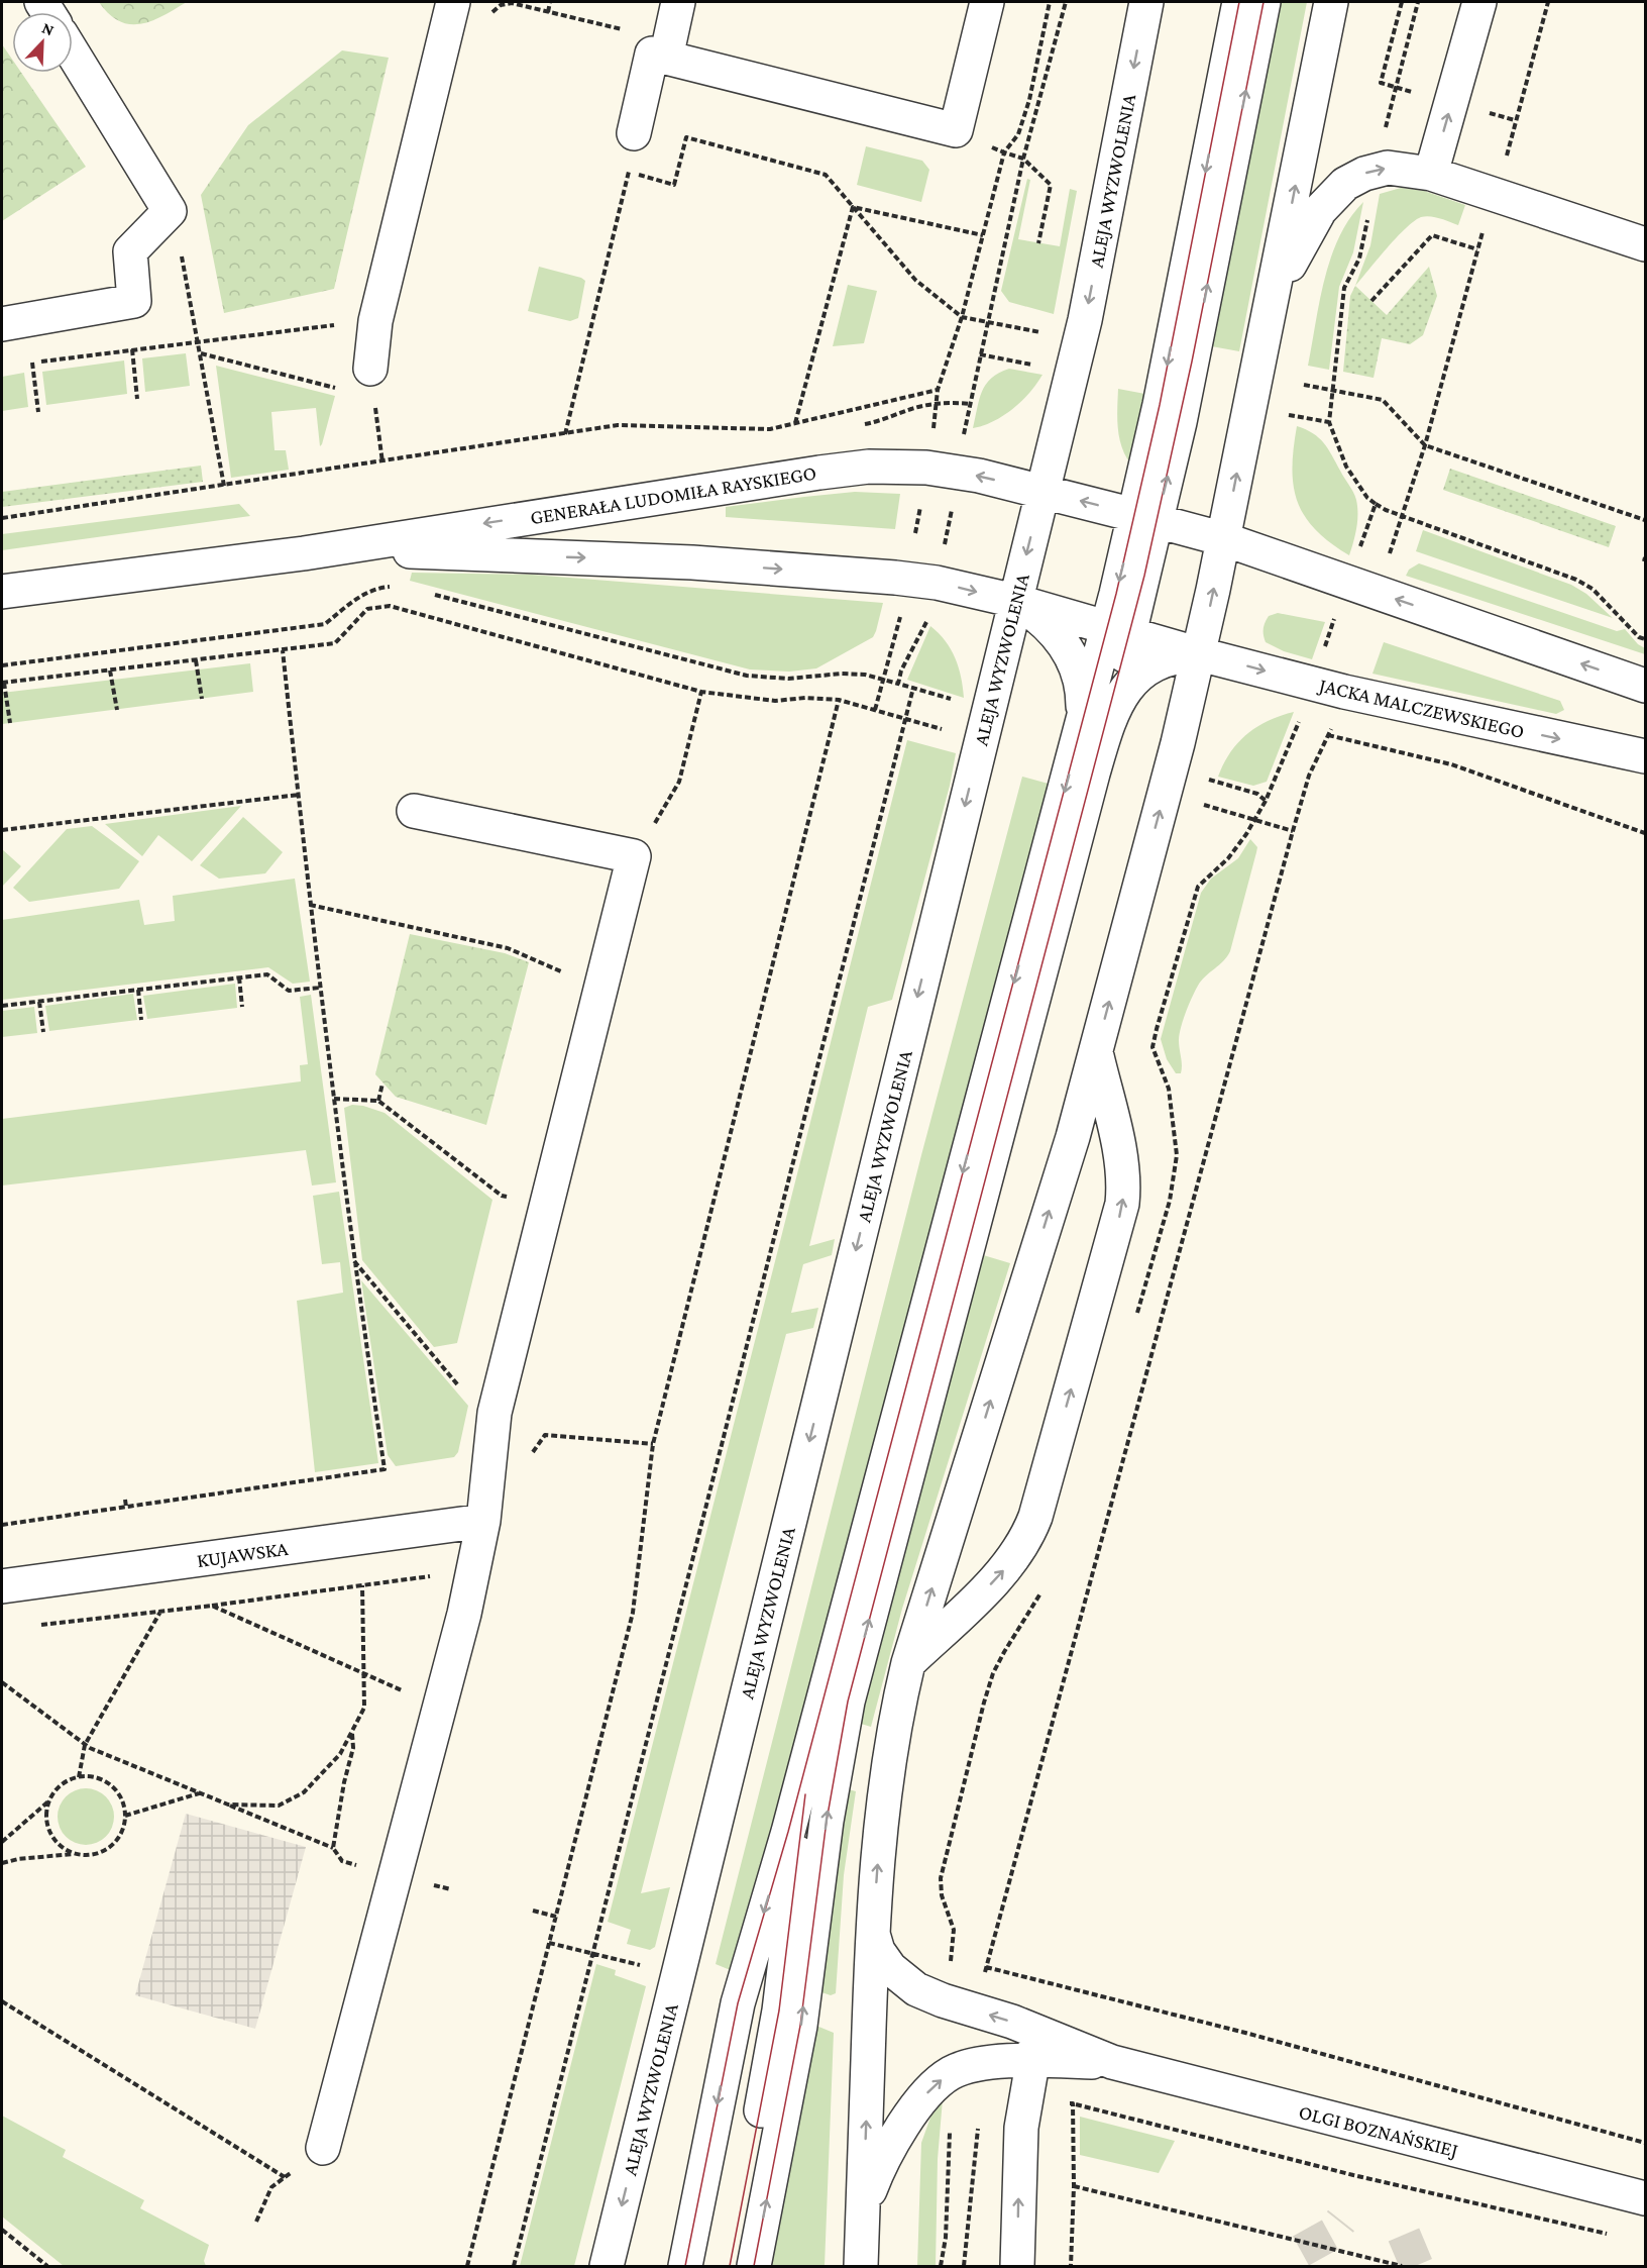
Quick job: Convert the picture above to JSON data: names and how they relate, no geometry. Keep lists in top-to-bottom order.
{
  "streets": {
    "street": [
      "ALEJA WYZWOLENIA",
      "GENERAŁA LUDOMIŁA RAYSKIEGO",
      "JACKA MALCZEWSKIEGO",
      "KUJAWSKA",
      "OLGI BOZNAŃSKIEJ"
    ]
  },
  "crossings": [
    ["ALEJA WYZWOLENIA", "GENERAŁA LUDOMIŁA RAYSKIEGO"],
    ["ALEJA WYZWOLENIA", "JACKA MALCZEWSKIEGO"]
  ],
  "north": "top right"
}
